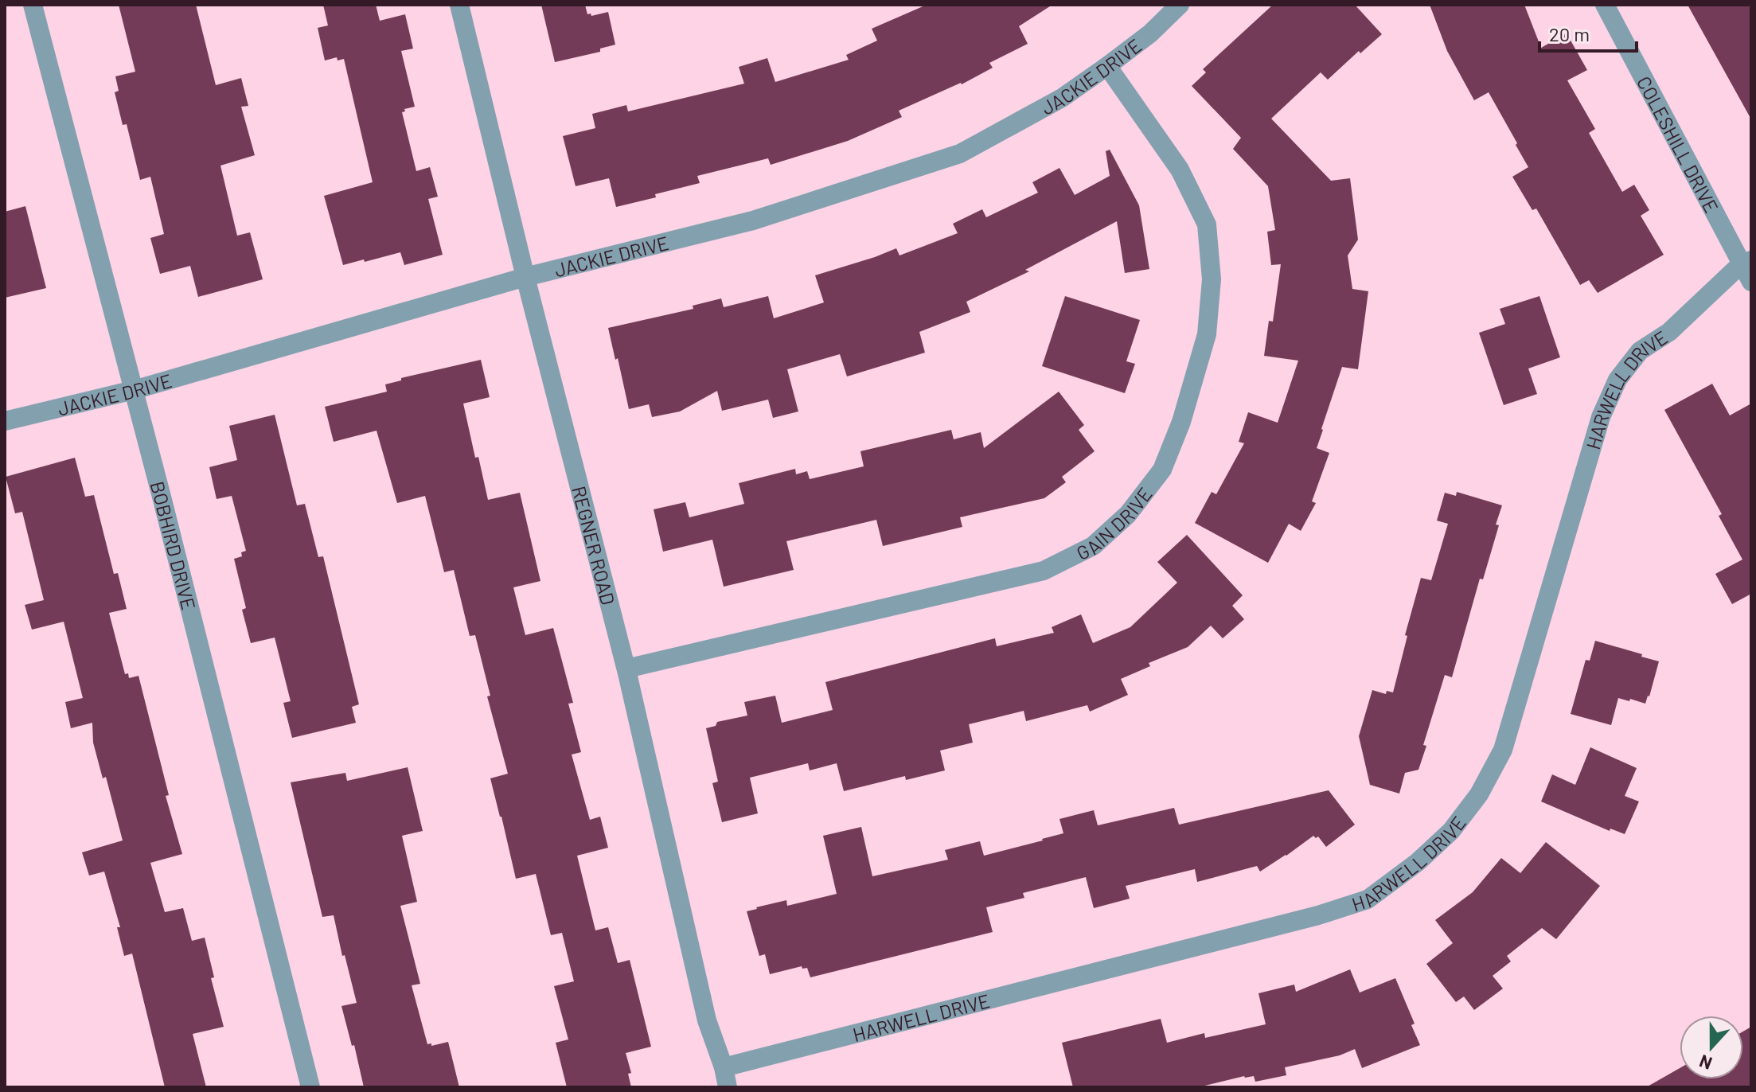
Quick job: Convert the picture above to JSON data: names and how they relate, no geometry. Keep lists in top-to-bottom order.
{
  "streets": {
    "street": [
      "JACKIE DRIVE",
      "COLESHILL DRIVE",
      "HARWELL DRIVE",
      "GAIN DRIVE",
      "BOBHIRD DRIVE",
      "REGNER ROAD"
    ]
  },
  "crossings": [
    ["JACKIE DRIVE", "GAIN DRIVE"],
    ["JACKIE DRIVE", "BOBHIRD DRIVE"],
    ["JACKIE DRIVE", "REGNER ROAD"],
    ["COLESHILL DRIVE", "HARWELL DRIVE"],
    ["HARWELL DRIVE", "REGNER ROAD"],
    ["GAIN DRIVE", "REGNER ROAD"]
  ],
  "scale_bar": "20 m",
  "north": "bottom"
}
